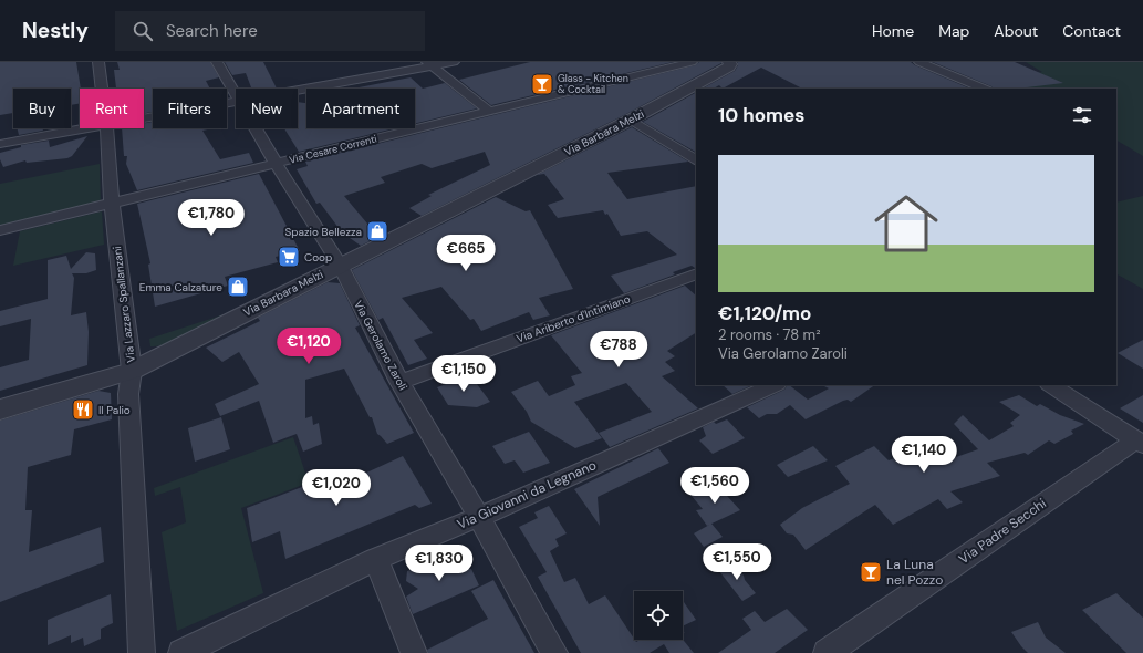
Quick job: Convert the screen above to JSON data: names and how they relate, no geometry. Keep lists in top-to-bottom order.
{
  "streets": {
    "street": [
      "Via Barbara Melzi",
      "Via Cesare Correnti",
      "Via Lazzaro Spallanzani",
      "Via Ariberto d'Intimiano",
      "Via Gerolamo Zaroli",
      "Via Giovanni da Legnano",
      "Via Padre Secchi"
    ]
  },
  "crossings": [
    ["Via Barbara Melzi", "Via Lazzaro Spallanzani"],
    ["Via Barbara Melzi", "Via Gerolamo Zaroli"],
    ["Via Cesare Correnti", "Via Lazzaro Spallanzani"],
    ["Via Cesare Correnti", "Via Gerolamo Zaroli"],
    ["Via Ariberto d'Intimiano", "Via Gerolamo Zaroli"],
    ["Via Gerolamo Zaroli", "Via Giovanni da Legnano"]
  ],
  "places": {
    "bar": ["Glass - Kitchen & Cocktail", "La Luna nel Pozzo"],
    "shop": ["Spazio Bellezza", "Emma Calzature"],
    "supermarket": ["Coop"],
    "restaurant": ["Il Palio"]
  },
  "page": {
    "header": "Nestly",
    "search": "Search here",
    "nav": [
      "Home",
      "Map",
      "About",
      "Contact"
    ],
    "chip": [
      "Buy",
      "Rent",
      "Filters",
      "New",
      "Apartment"
    ],
    "heading": "10 homes",
    "list": [
      {
        "name": "€1,120/mo",
        "note": "2 rooms · 78 m² · Via Gerolamo Zaroli"
      }
    ],
    "price": [
      "€1,780",
      "€665",
      "€1,120",
      "€788",
      "€1,150",
      "€1,140",
      "€1,560",
      "€1,020",
      "€1,550",
      "€1,830"
    ]
  }
}
